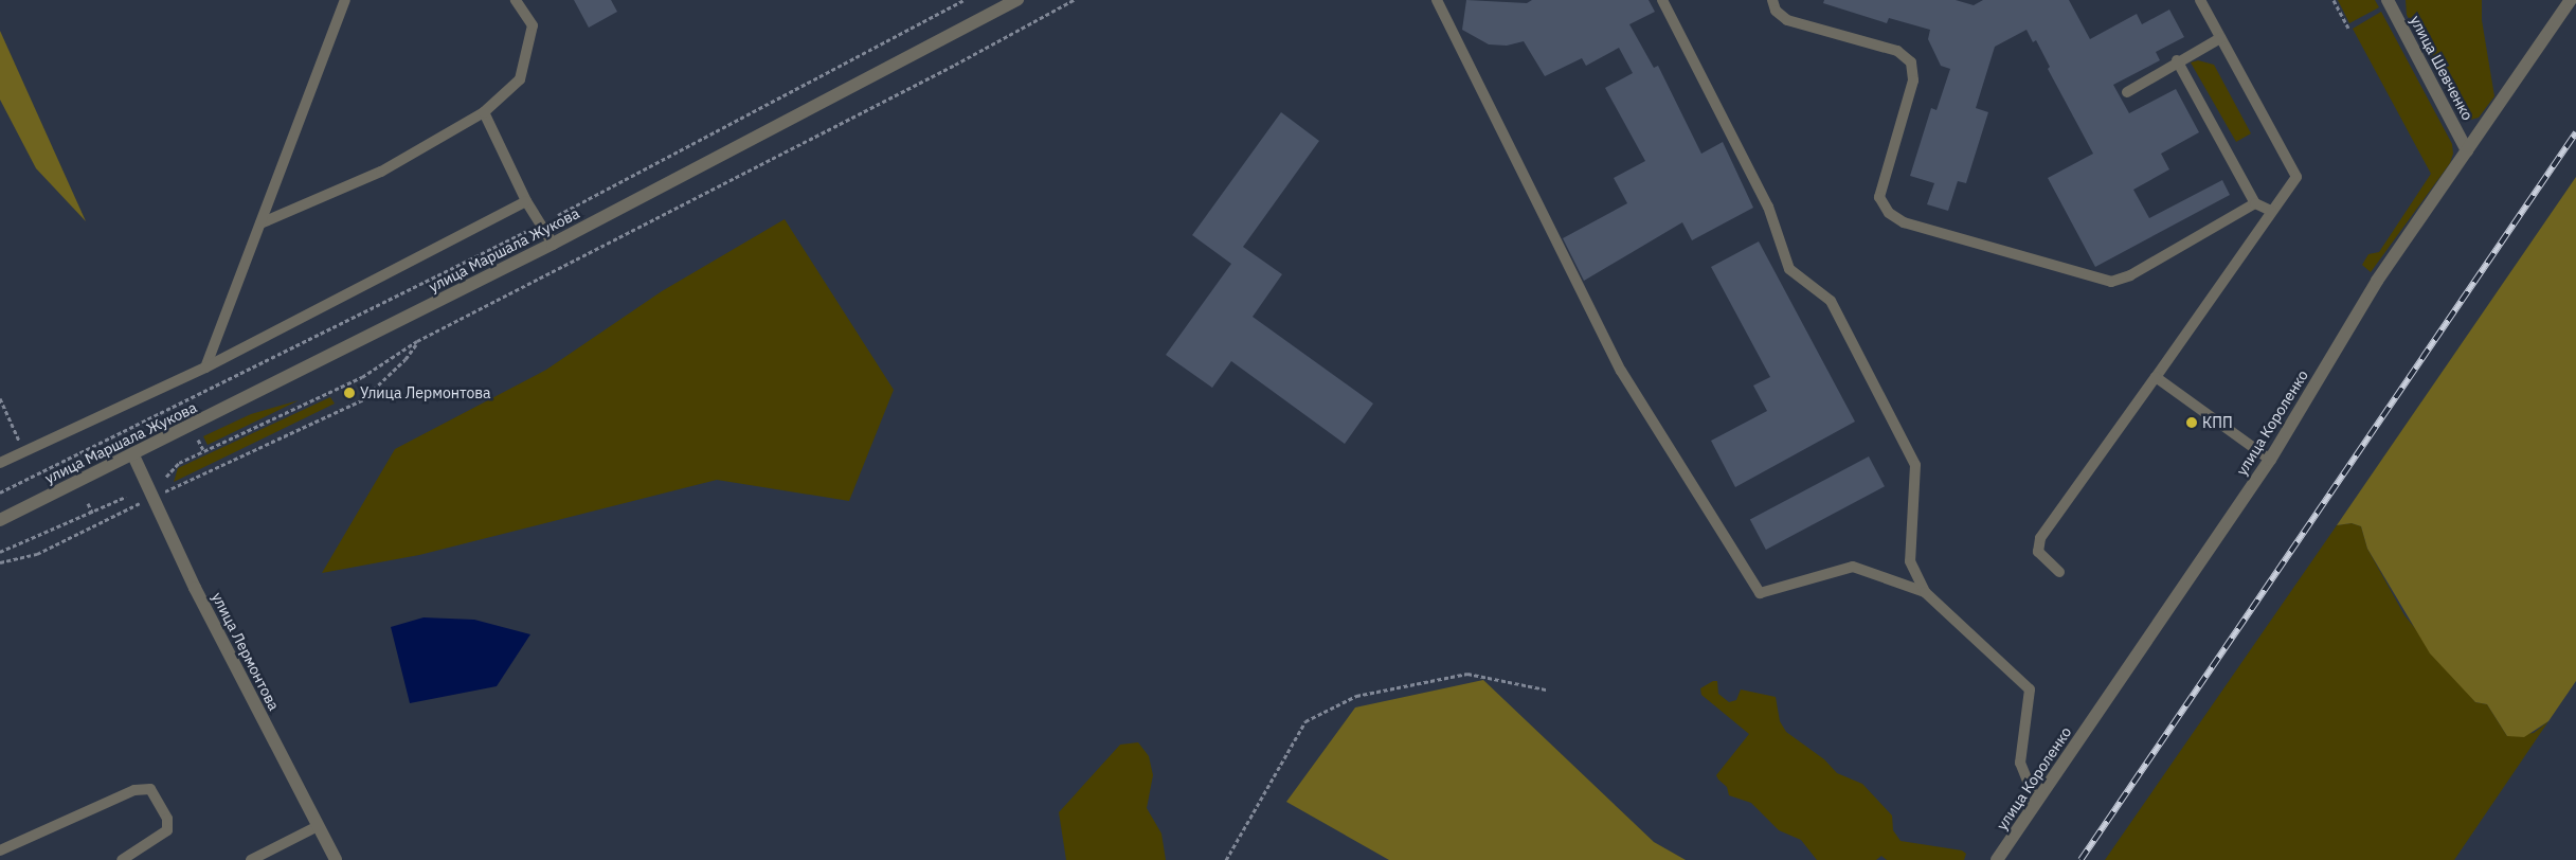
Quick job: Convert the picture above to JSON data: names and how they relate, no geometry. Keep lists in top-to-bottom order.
{
  "streets": {
    "street": [
      "улица Шевченко",
      "улица Маршала Жукова",
      "улица Короленко",
      "улица Лермонтова"
    ]
  },
  "crossings": [
    ["улица Шевченко", "улица Короленко"],
    ["улица Маршала Жукова", "улица Лермонтова"]
  ],
  "places": ["Улица Лермонтова", "КПП"]
}
